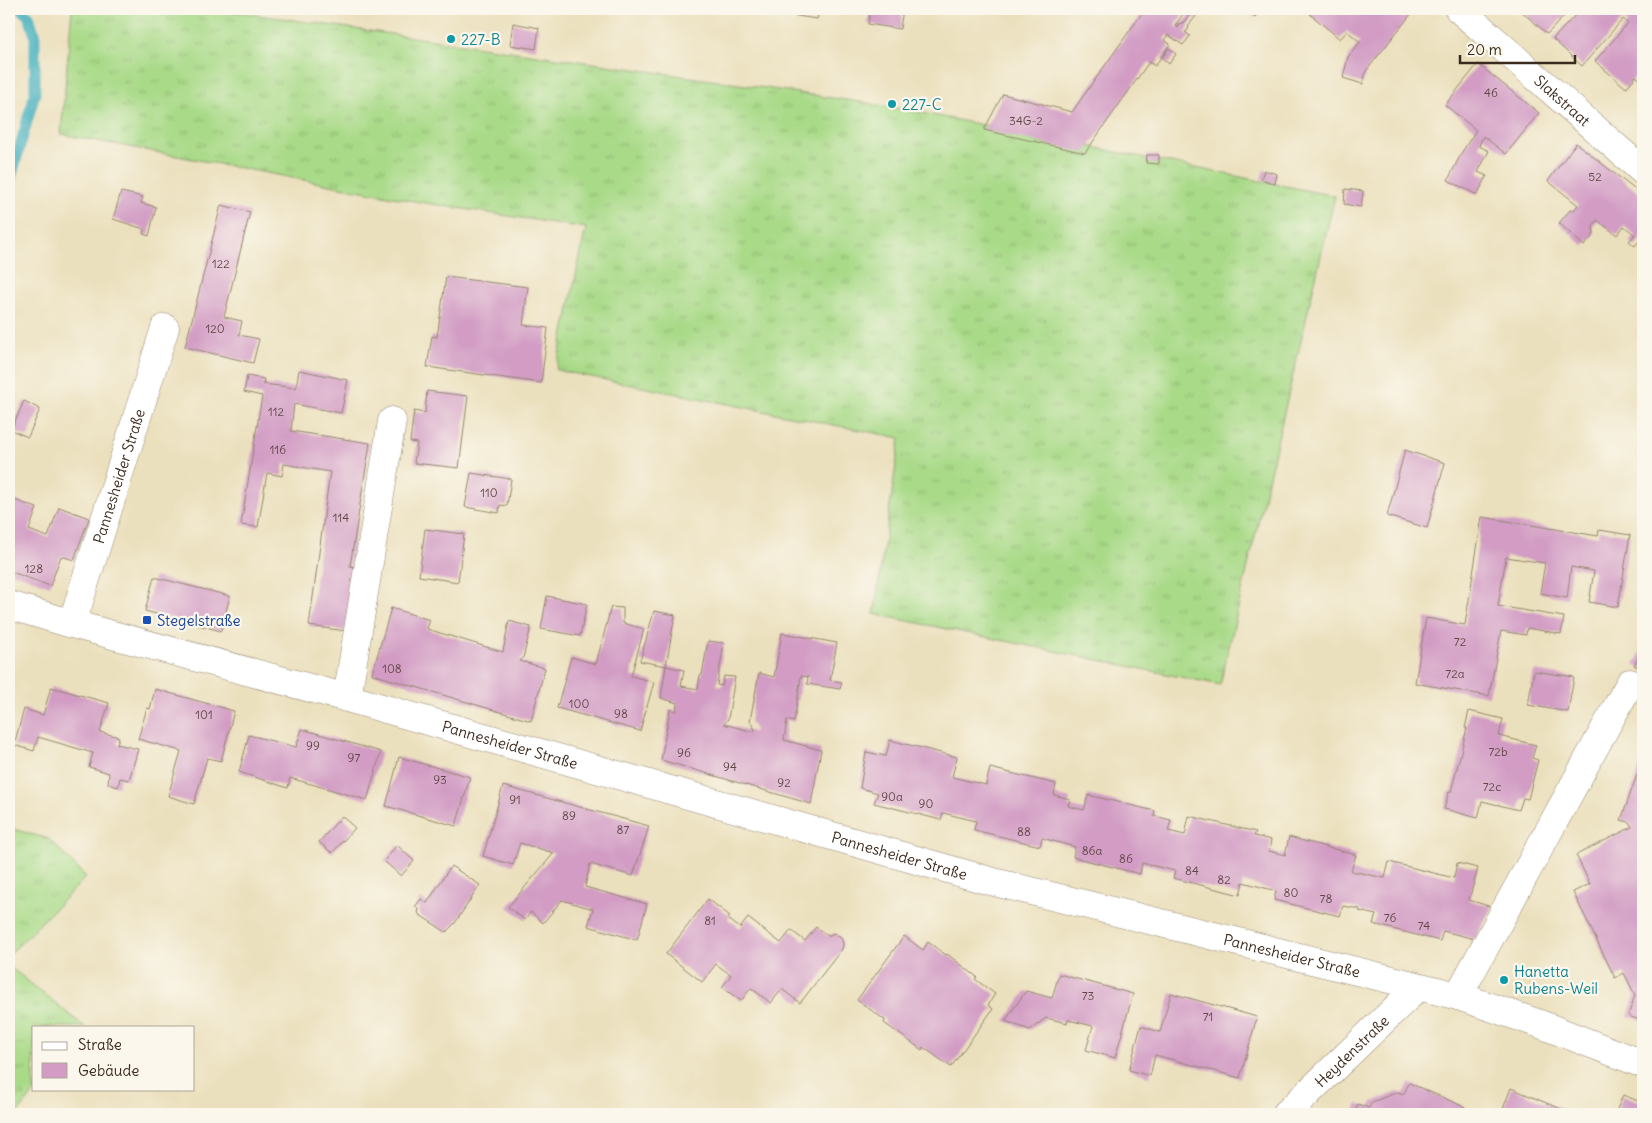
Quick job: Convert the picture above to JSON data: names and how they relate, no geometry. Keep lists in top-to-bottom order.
{
  "streets": {
    "street": ["Slakstraat", "Pannesheider Straße", "Heydenstraße"]
  },
  "crossings": [
    ["Pannesheider Straße", "Heydenstraße"]
  ],
  "places": {
    "other": ["227-B", "227-C", "Hanetta Rubens-Weil"],
    "transit": ["Stegelstraße"]
  },
  "house_numbers": [
    "46",
    "34G-2",
    "52",
    "122",
    "120",
    "112",
    "116",
    "110",
    "114",
    "128",
    "72",
    "108",
    "72a",
    "100",
    "98",
    "101",
    "99",
    "72b",
    "96",
    "97",
    "94",
    "93",
    "92",
    "72c",
    "90a",
    "91",
    "90",
    "89",
    "87",
    "88",
    "86a",
    "86",
    "84",
    "82",
    "80",
    "78",
    "76",
    "81",
    "74",
    "73",
    "71"
  ],
  "legend": ["Straße", "Gebäude"],
  "scale_bar": "20 m"
}
